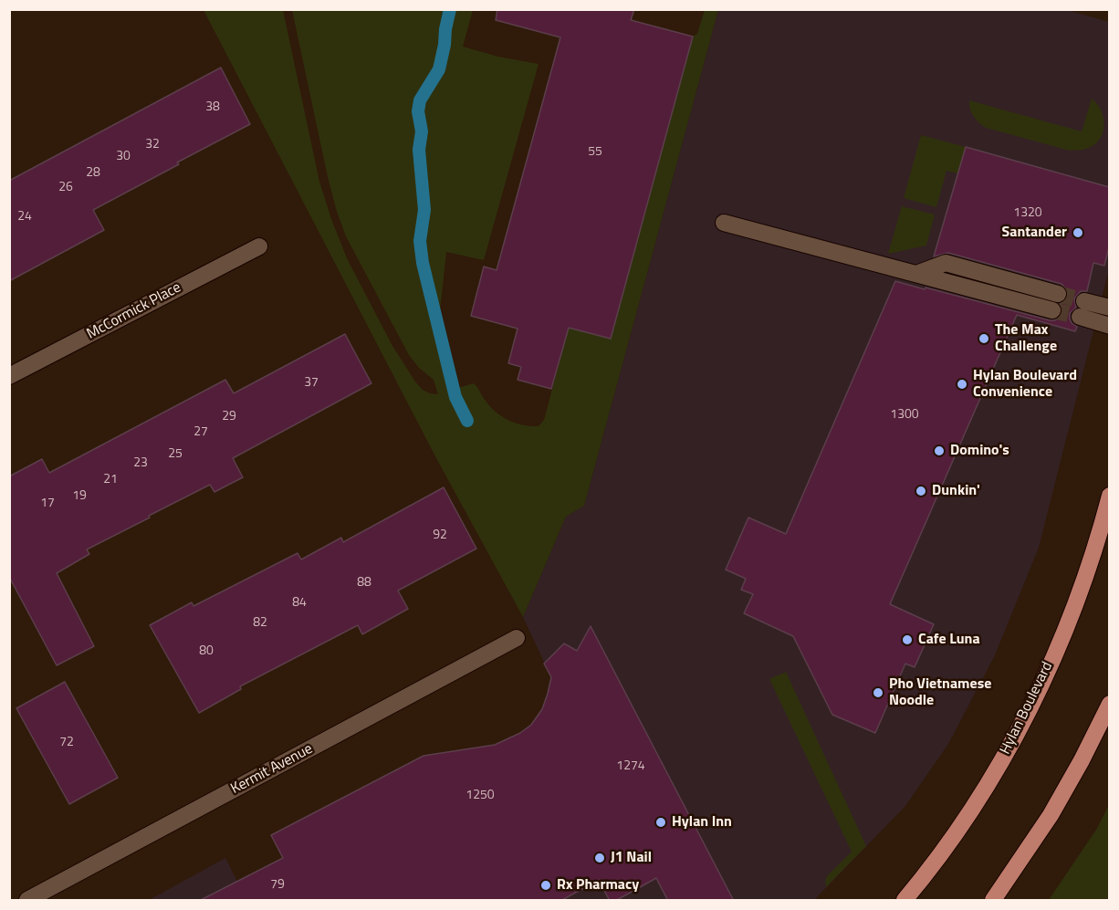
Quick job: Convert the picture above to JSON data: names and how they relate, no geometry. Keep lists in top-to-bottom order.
{
  "streets": {
    "main road": ["Hylan Boulevard"],
    "street": ["McCormick Place", "Kermit Avenue"]
  },
  "places": [
    "Santander",
    "The Max Challenge",
    "Hylan Boulevard Convenience",
    "Domino's",
    "Dunkin'",
    "Cafe Luna",
    "Pho Vietnamese Noodle",
    "Hylan Inn",
    "J1 Nail",
    "Rx Pharmacy"
  ],
  "house_numbers": [
    "38",
    "32",
    "55",
    "30",
    "28",
    "26",
    "1320",
    "24",
    "37",
    "1300",
    "29",
    "27",
    "25",
    "23",
    "21",
    "19",
    "17",
    "92",
    "88",
    "84",
    "82",
    "80",
    "72",
    "1274",
    "1250",
    "79"
  ]
}
